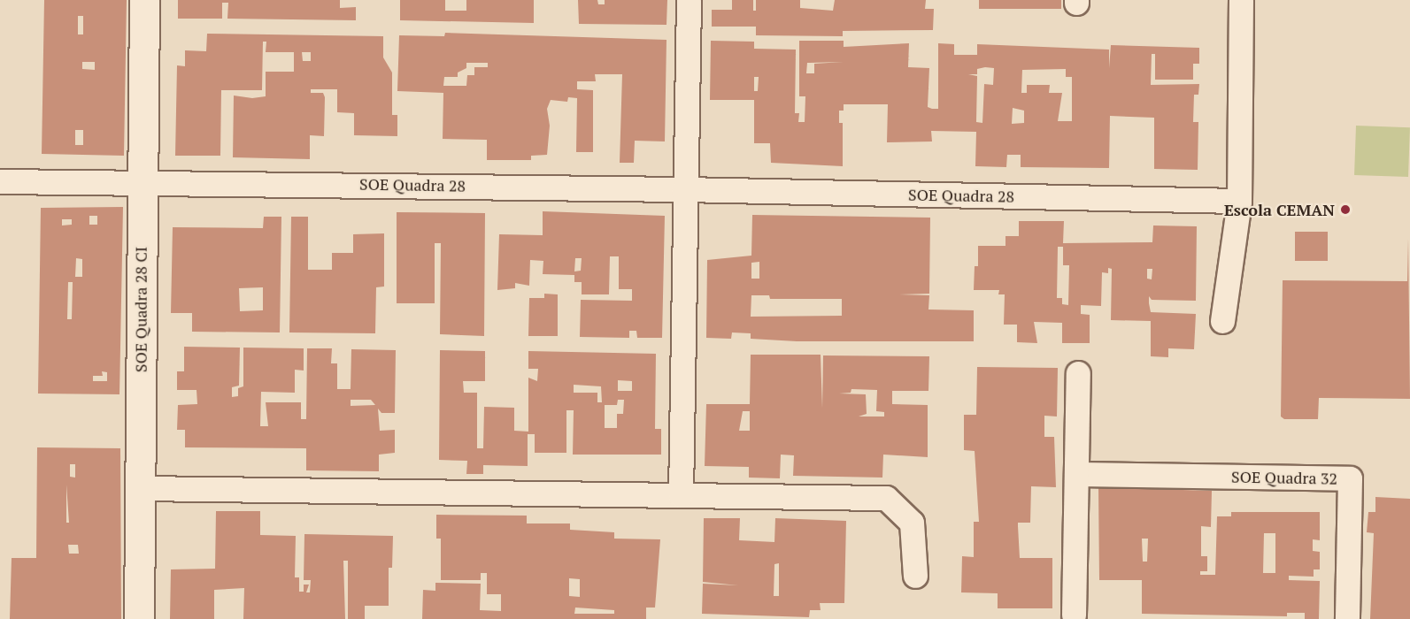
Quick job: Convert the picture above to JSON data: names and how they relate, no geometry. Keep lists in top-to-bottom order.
{
  "streets": {
    "street": ["SOE Quadra 28", "SOE Quadra 28 CI", "SOE Quadra 32"]
  },
  "crossings": [
    ["SOE Quadra 28", "SOE Quadra 28 CI"]
  ],
  "places": ["Escola CEMAN"]
}
